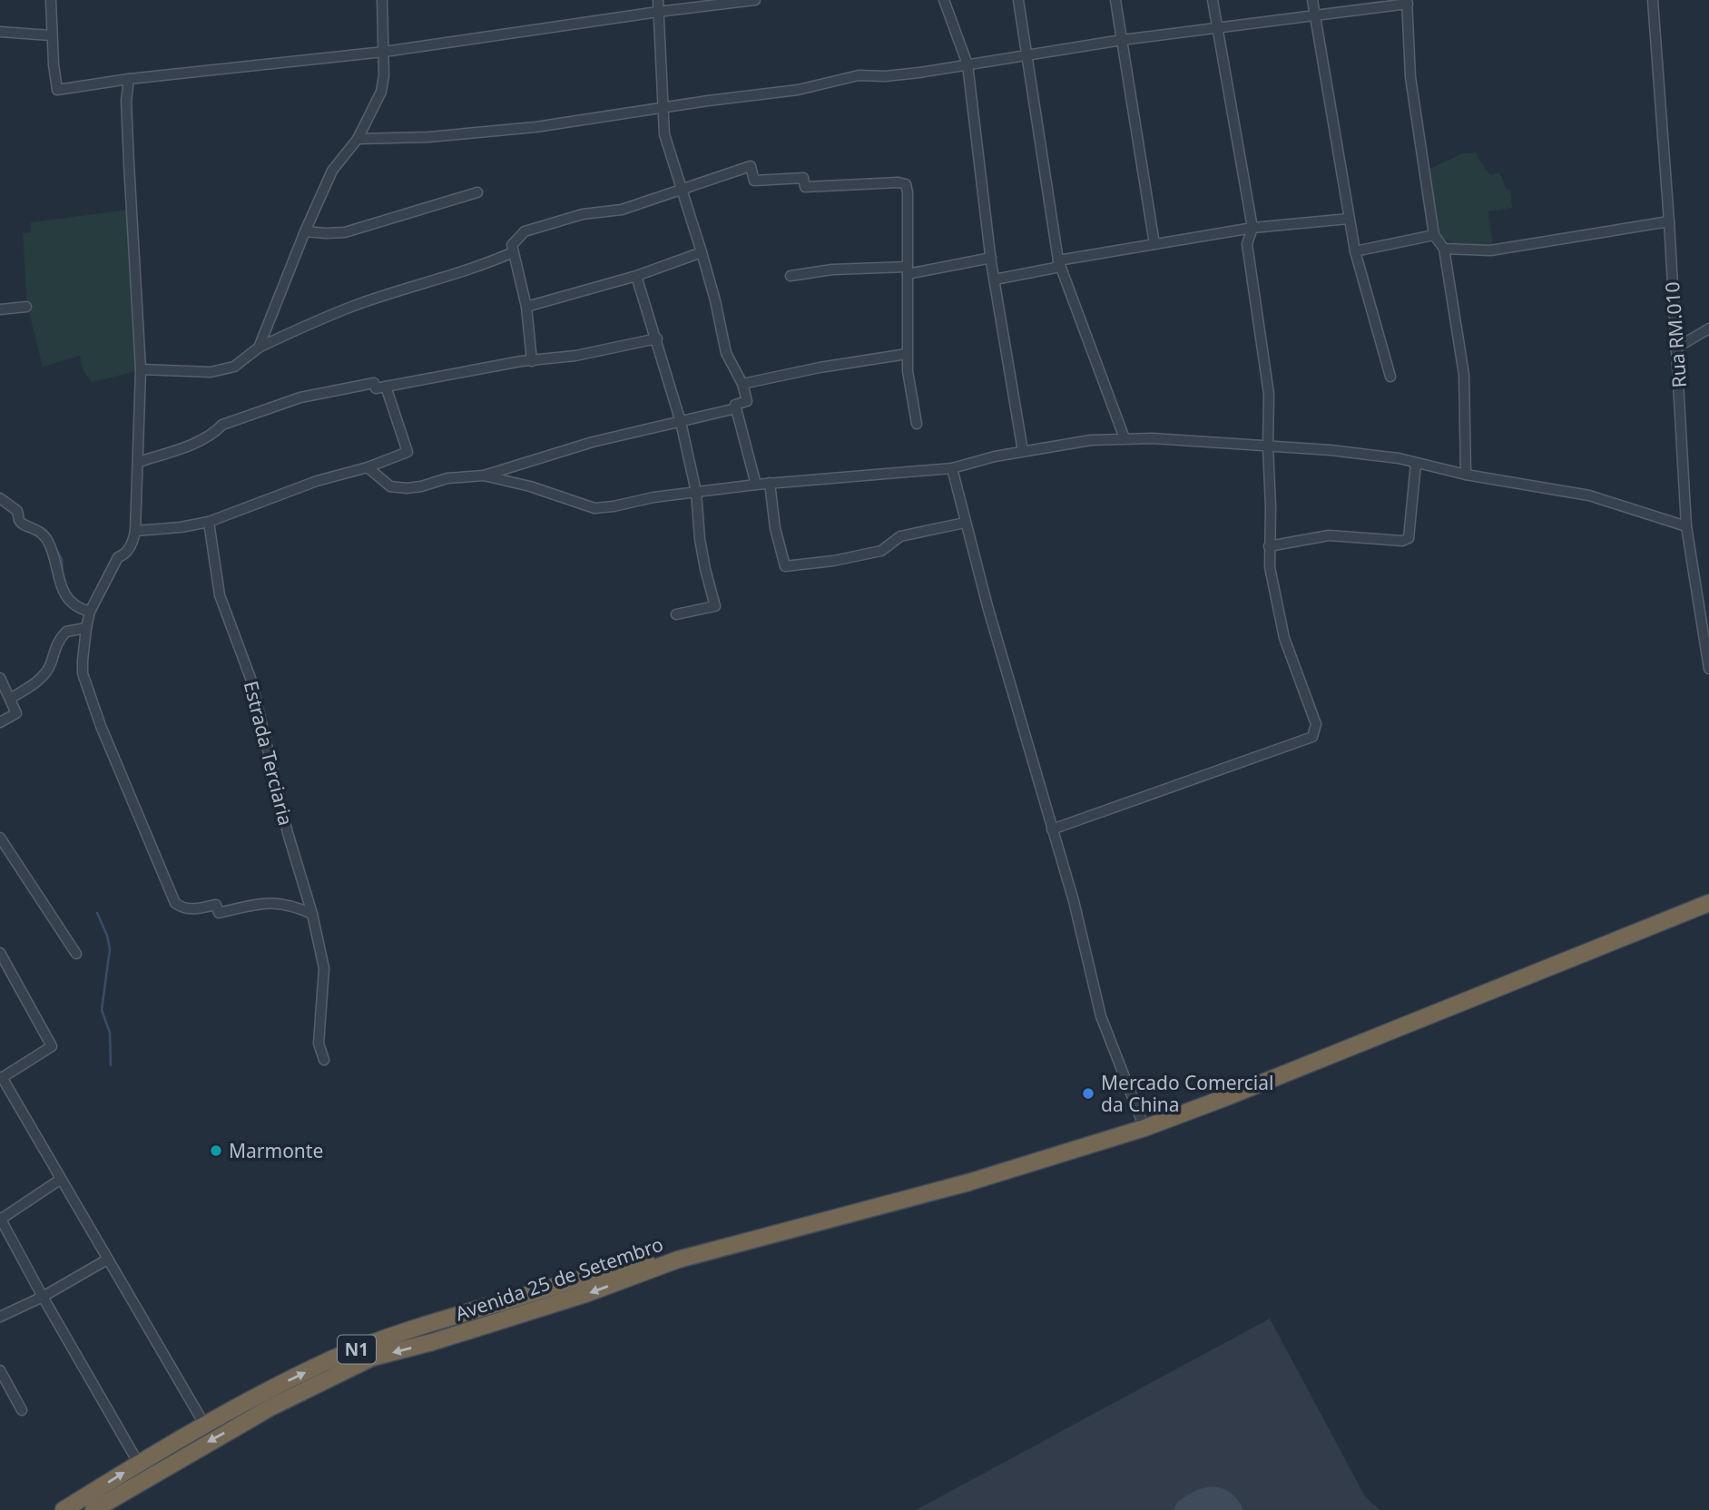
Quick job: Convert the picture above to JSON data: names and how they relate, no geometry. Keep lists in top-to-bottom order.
{
  "streets": {
    "highway": ["Avenida 25 de Setembro", "N1"],
    "street": ["Rua RM.010", "Estrada Terciaria"]
  },
  "crossings": [
    ["Avenida 25 de Setembro", "N1"]
  ],
  "places": ["Mercado Comercial da China", "Marmonte"]
}
